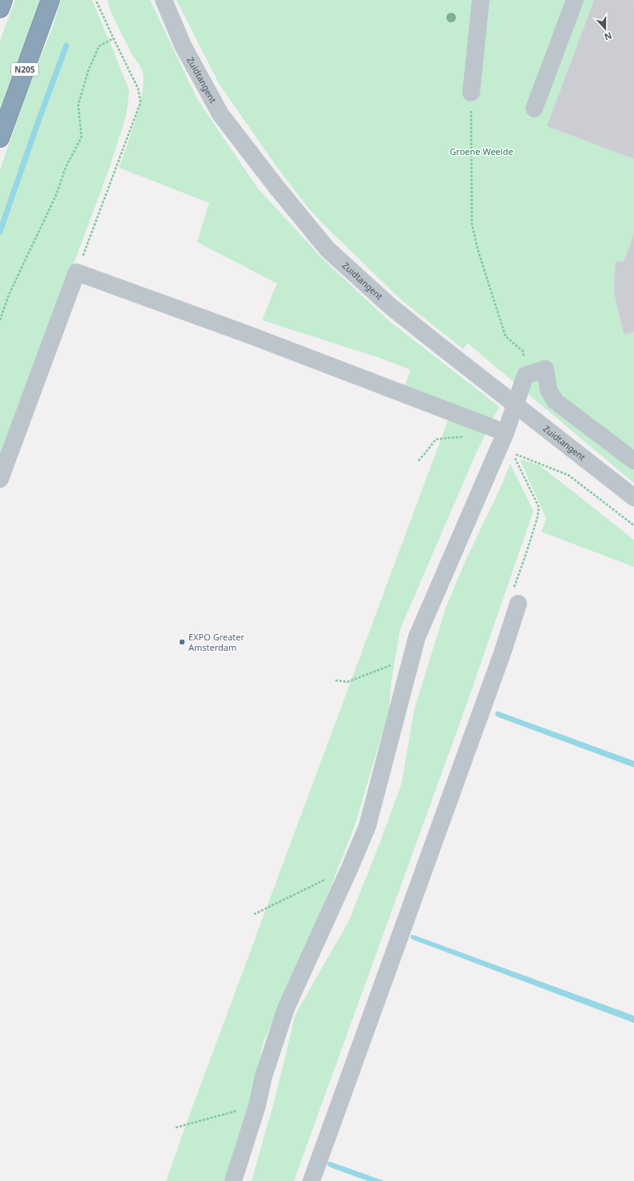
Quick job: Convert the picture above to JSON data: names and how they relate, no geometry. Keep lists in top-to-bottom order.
{
  "streets": {
    "highway": ["N205"],
    "street": ["Zuidtangent"]
  },
  "parks": ["Groene Weelde"],
  "places": ["EXPO Greater Amsterdam"],
  "north": "bottom"
}
